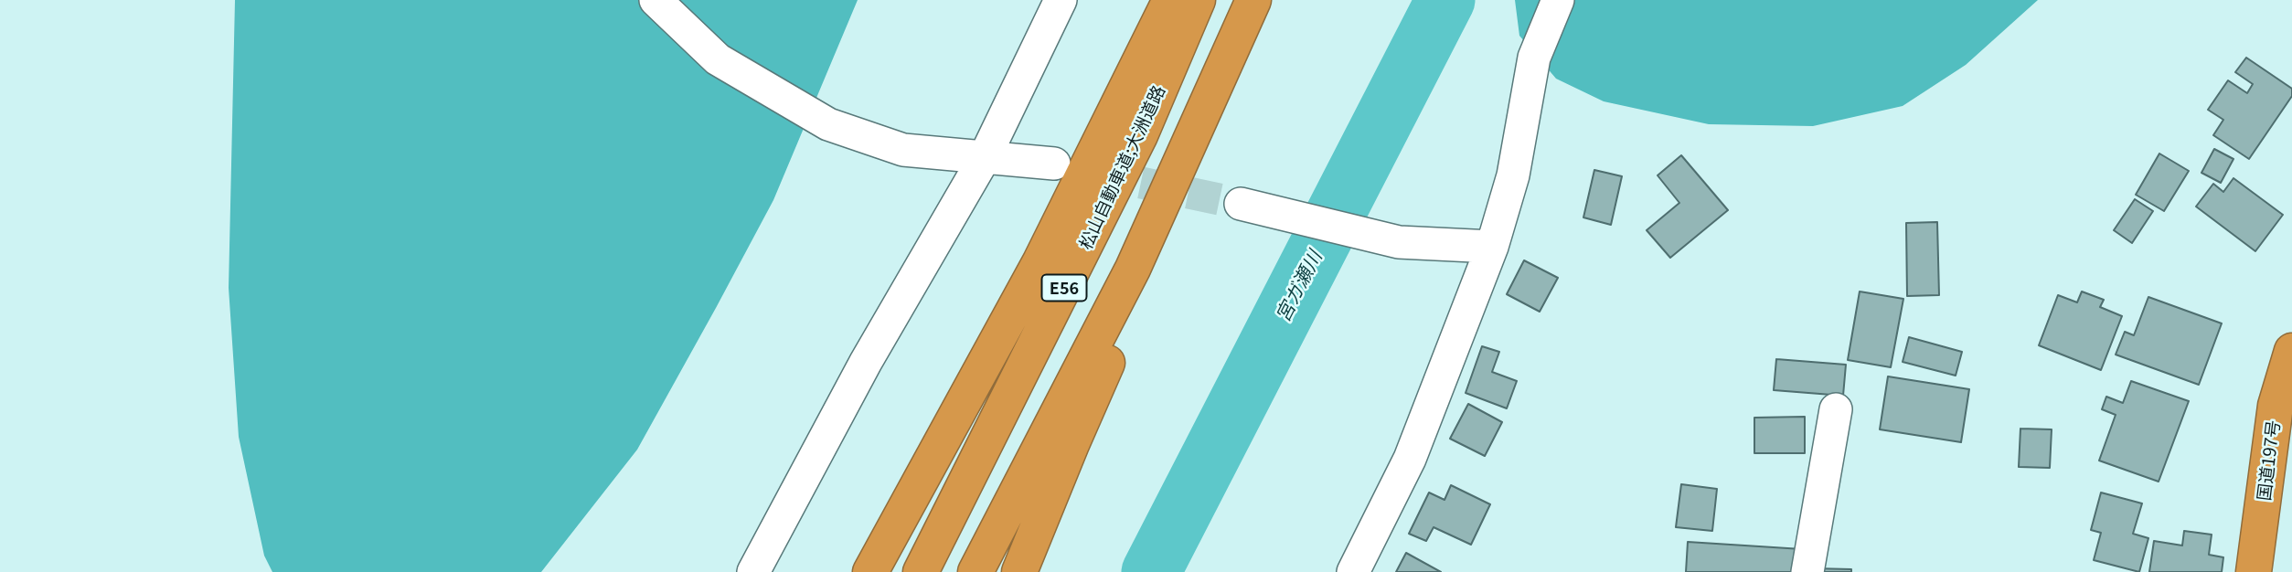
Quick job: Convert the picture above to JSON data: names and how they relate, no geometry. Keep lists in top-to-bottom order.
{
  "streets": {
    "highway": ["松山自動車道;大洲道路", "E56", "国道197号"]
  },
  "water": ["宮ガ瀬川"]
}
